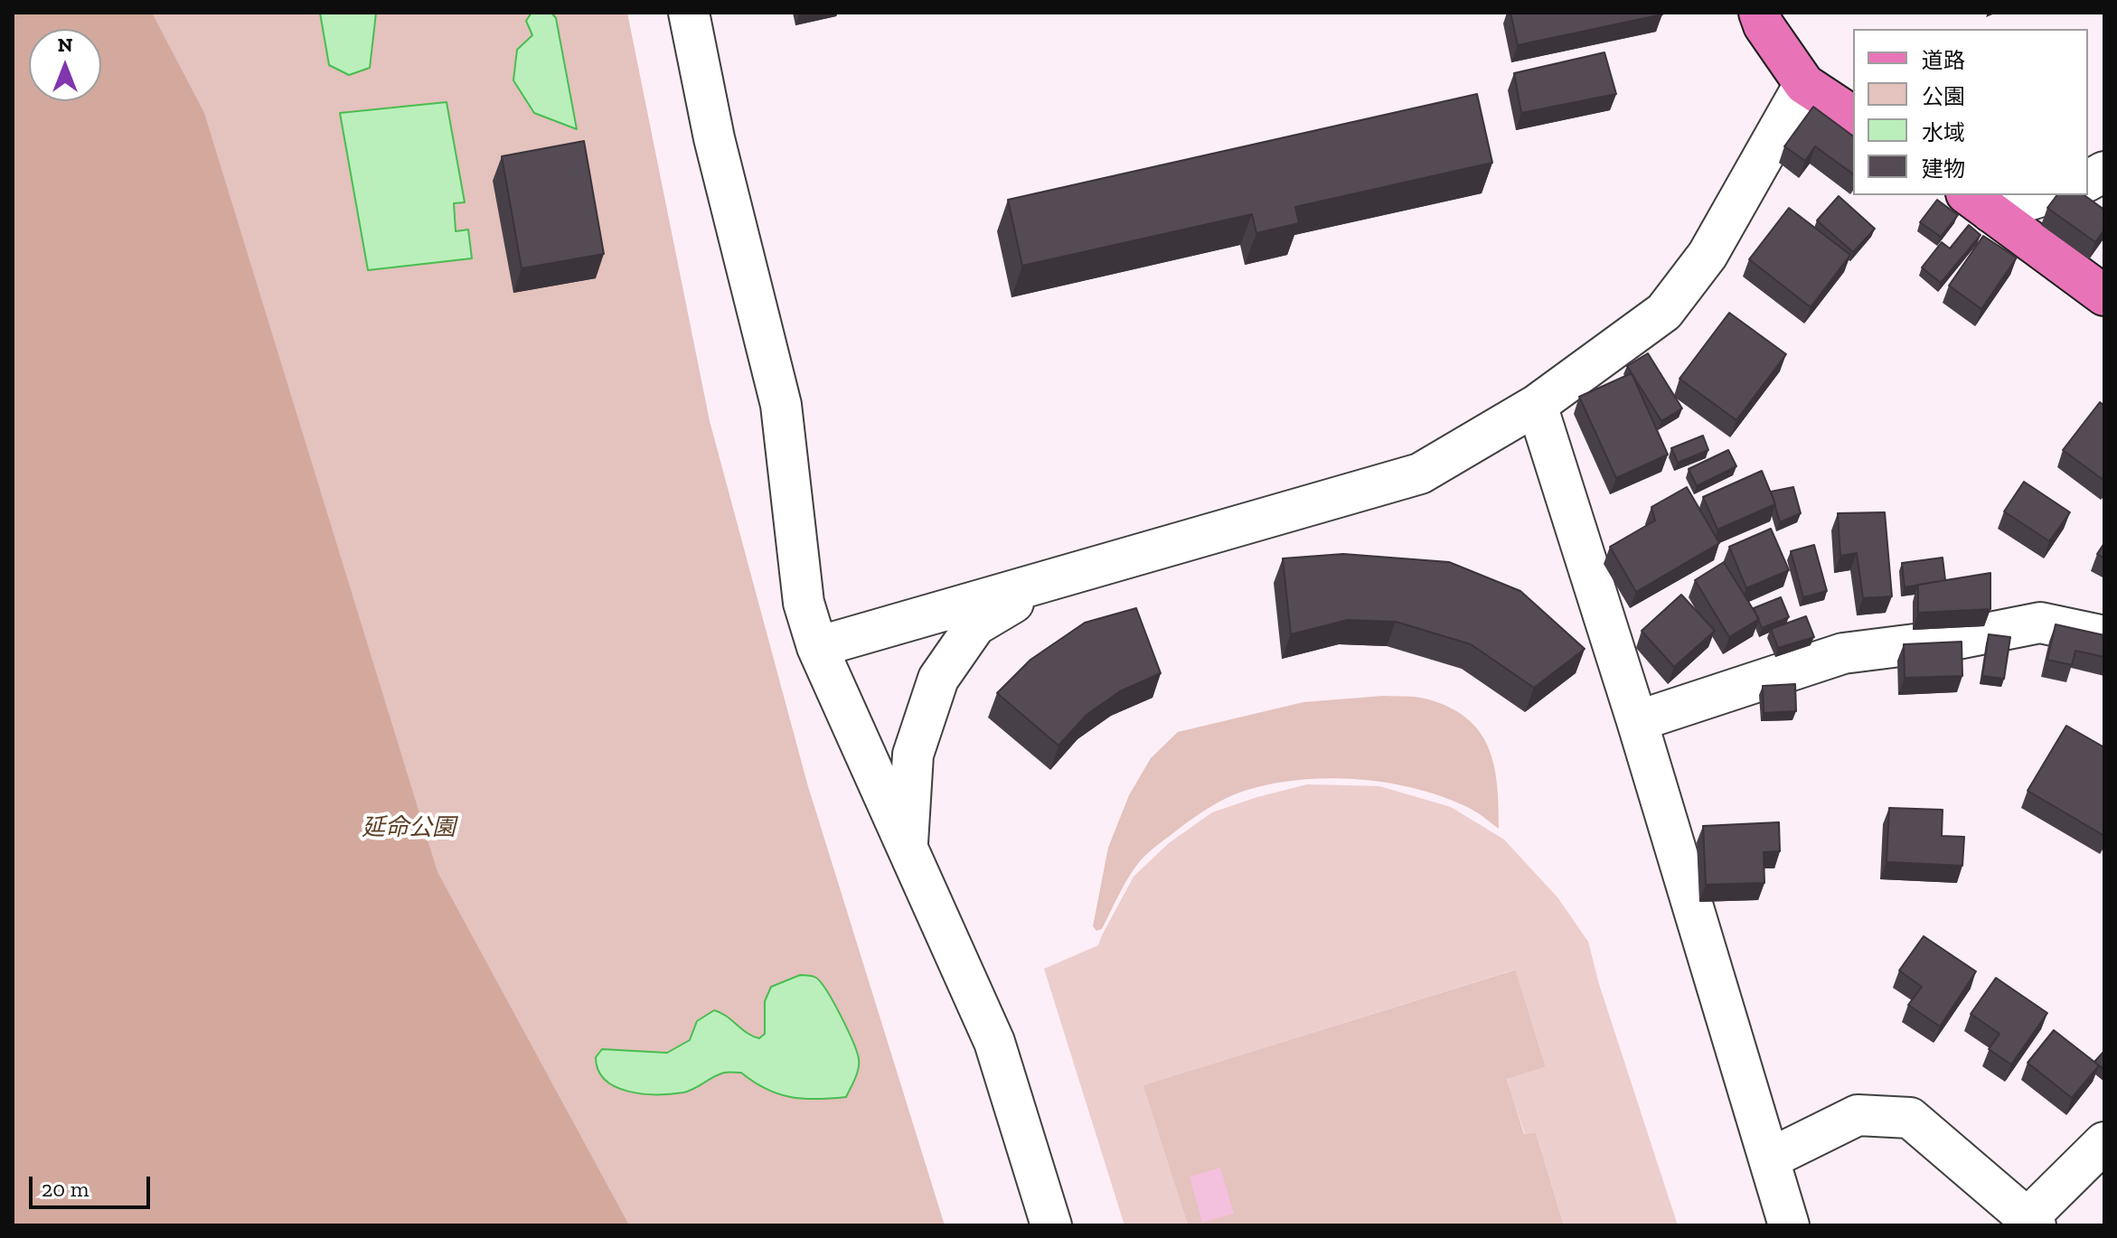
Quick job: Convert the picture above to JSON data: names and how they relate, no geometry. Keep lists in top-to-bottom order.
{
  "parks": ["延命公園"],
  "legend": [
    "道路",
    "公園",
    "水域",
    "建物"
  ],
  "scale_bar": "20 m",
  "north": "top"
}
